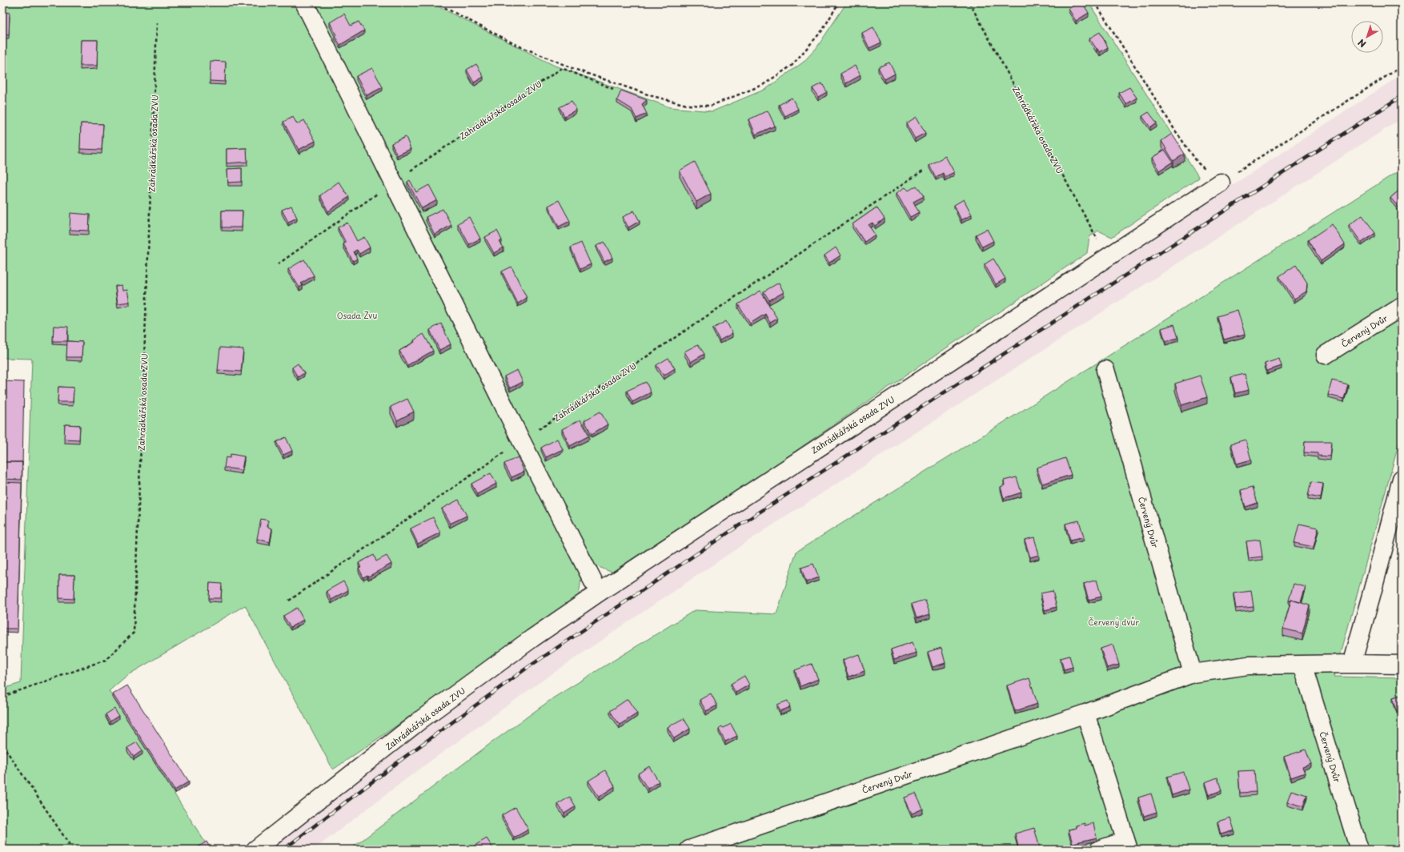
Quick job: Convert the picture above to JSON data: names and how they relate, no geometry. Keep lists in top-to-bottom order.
{
  "streets": {
    "street": ["Zahrádkářská osada ZVU", "Červený Dvůr"]
  },
  "parks": ["Osada Zvu", "Červený dvůr"],
  "north": "bottom left"
}
